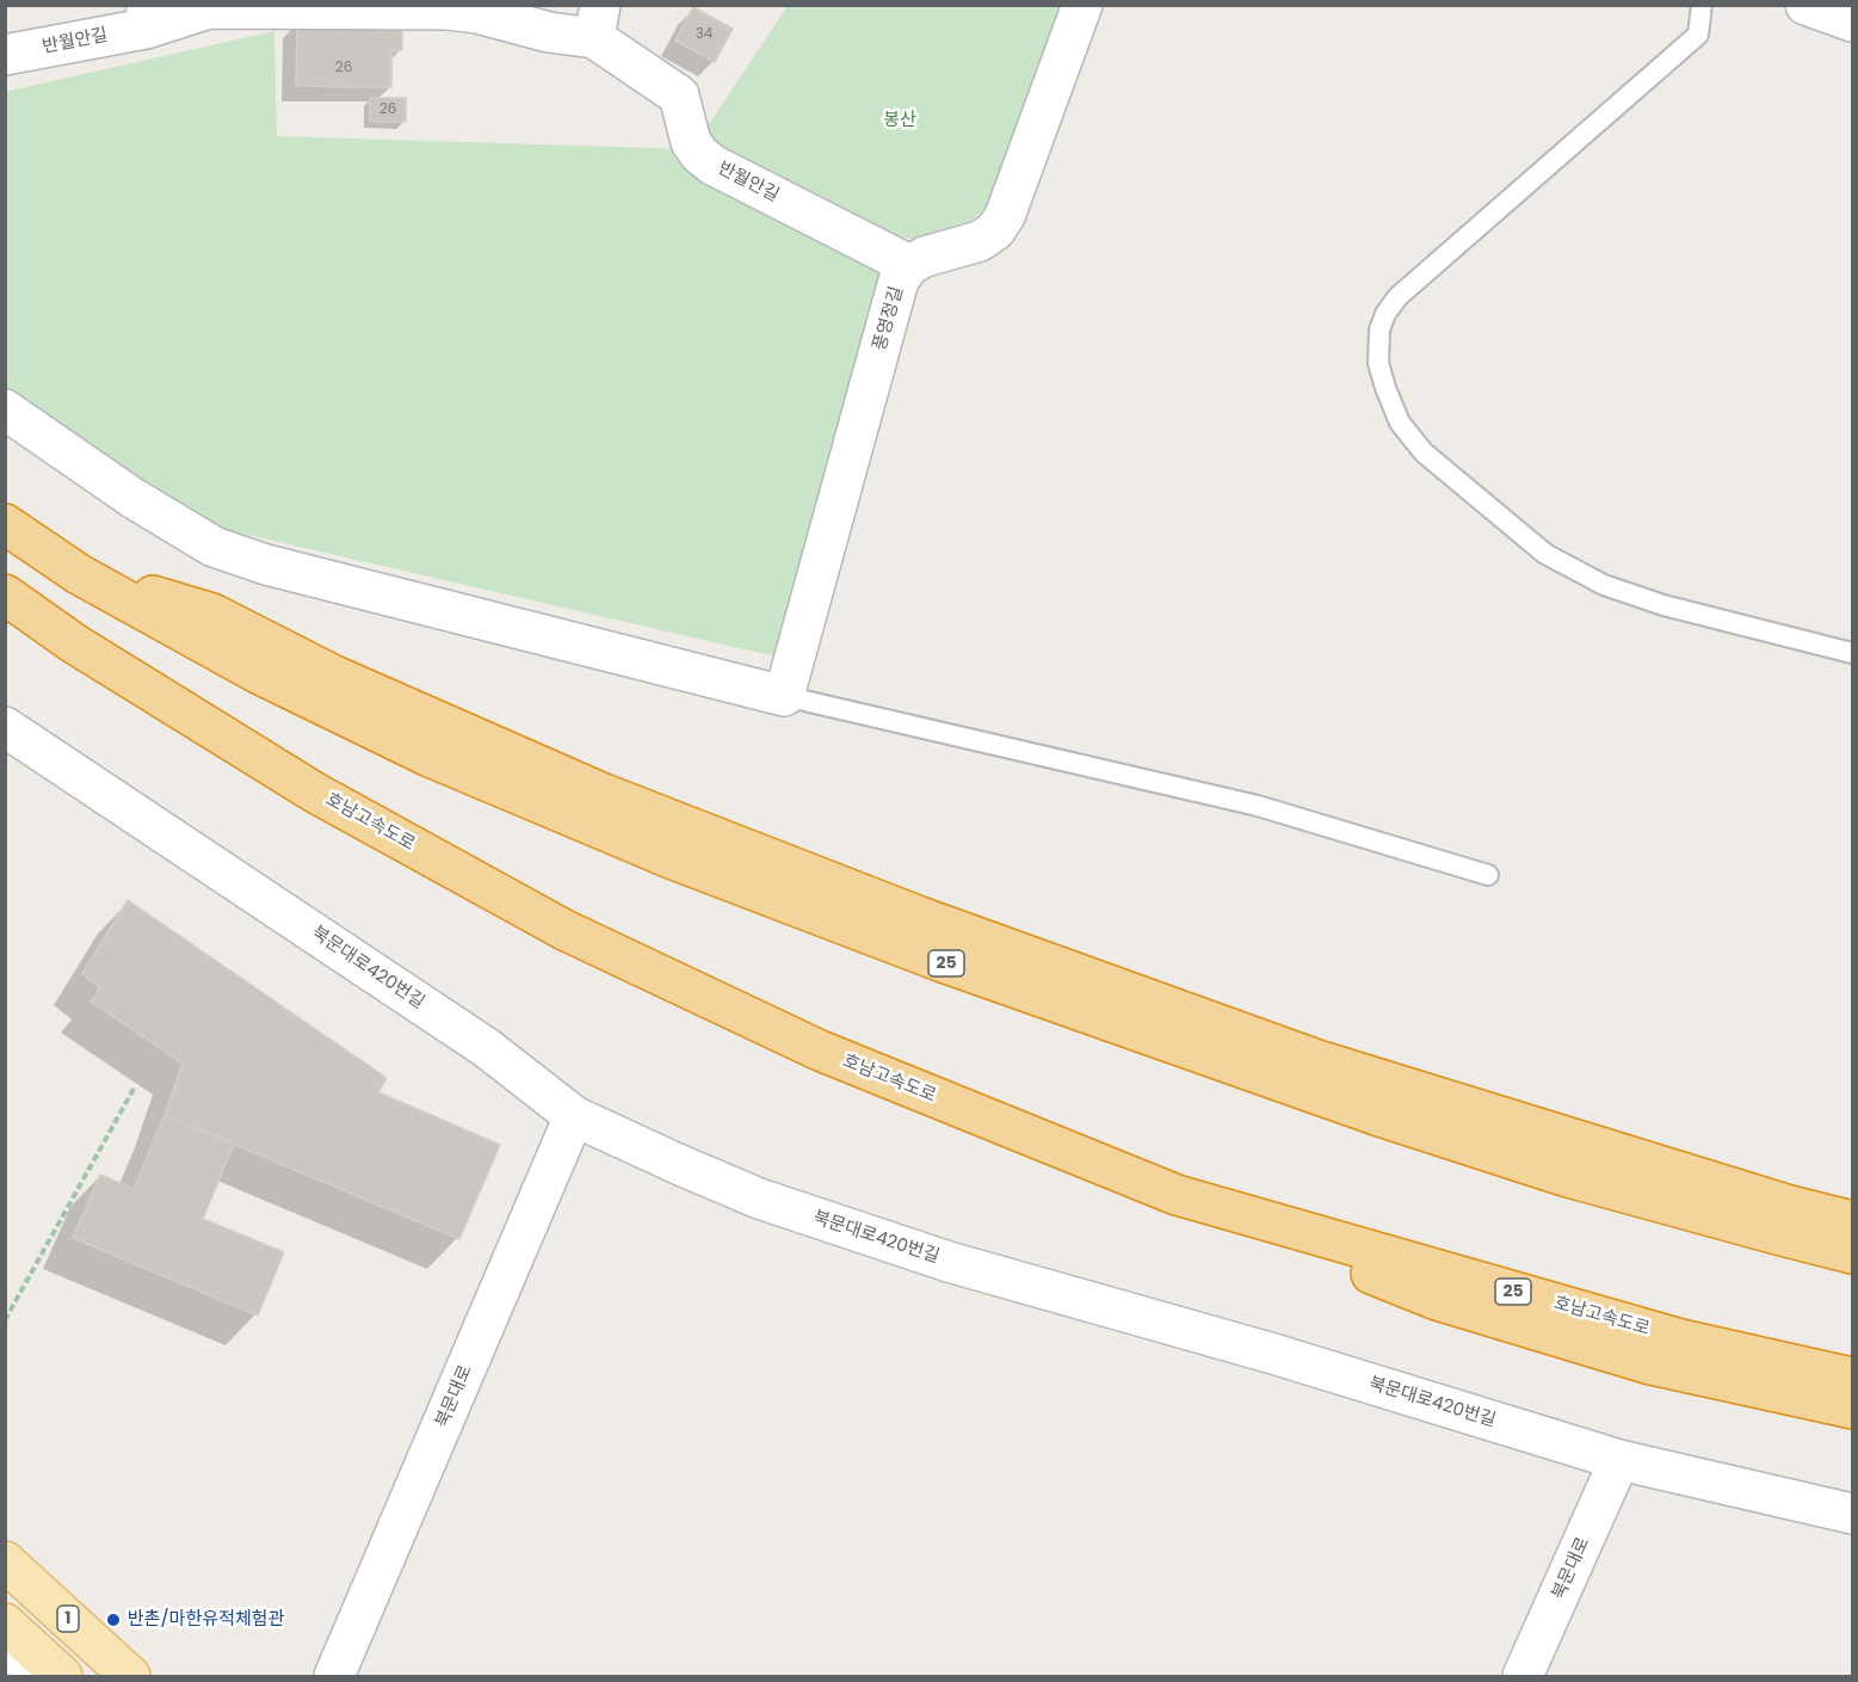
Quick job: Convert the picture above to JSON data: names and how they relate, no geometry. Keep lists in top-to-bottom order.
{
  "streets": {
    "highway": ["호남고속도로", "25"],
    "main road": ["1"],
    "street": [
      "반월안길",
      "풍영정길",
      "북문대로420번길",
      "북문대로"
    ]
  },
  "crossings": [
    ["반월안길", "풍영정길"],
    ["북문대로420번길", "북문대로"]
  ],
  "parks": ["봉산"],
  "places": ["반촌/마한유적체험관"],
  "house_numbers": ["34", "26", "26"]
}
